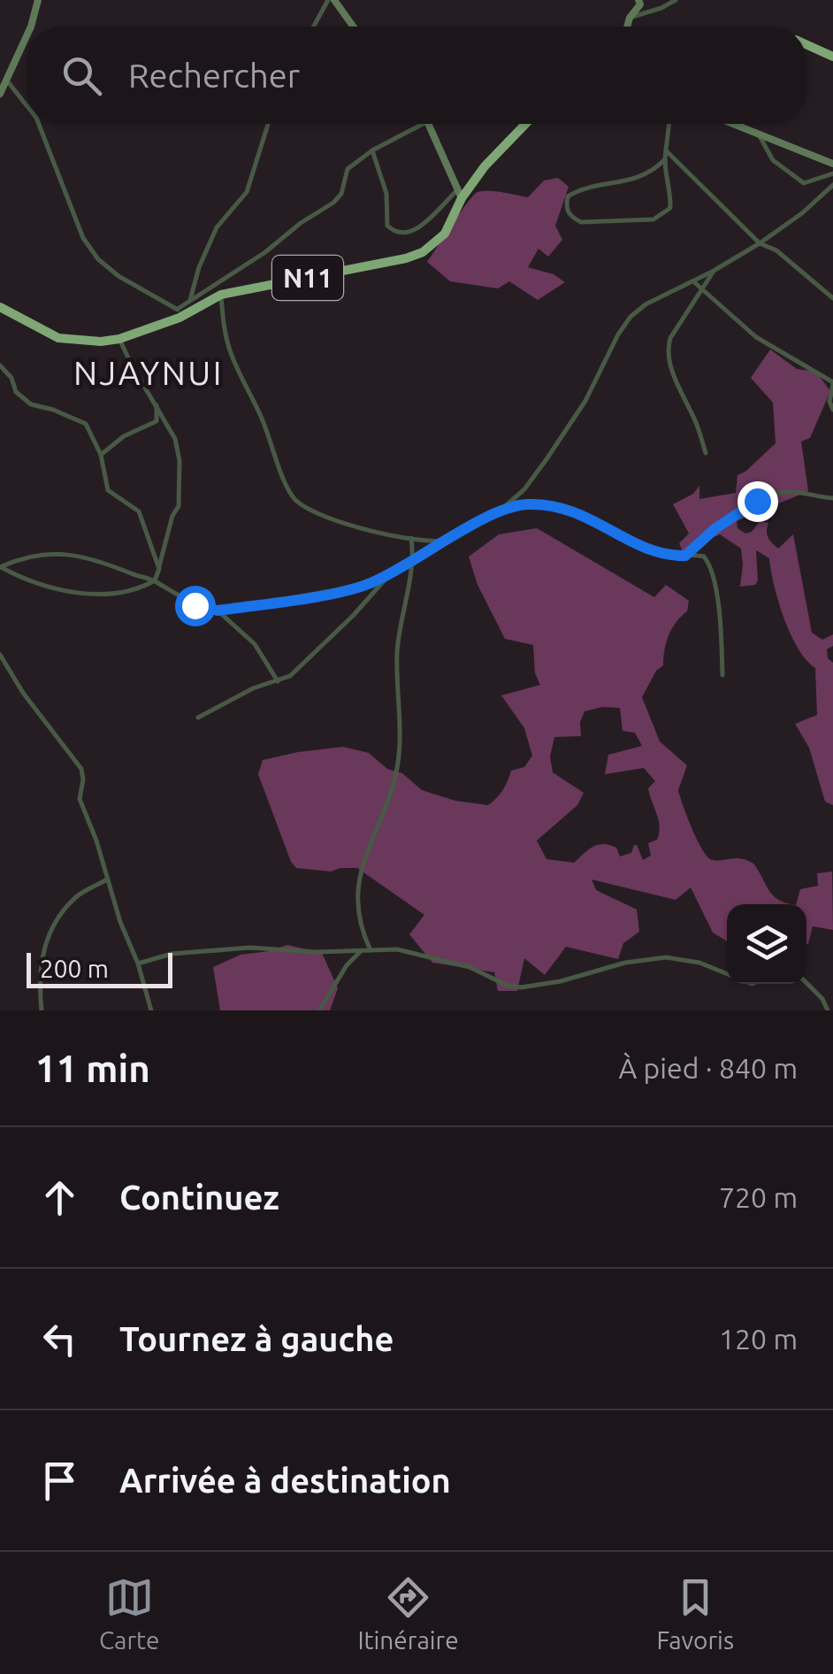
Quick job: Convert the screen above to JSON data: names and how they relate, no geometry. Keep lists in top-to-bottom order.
{
  "streets": {
    "highway": ["N11"]
  },
  "districts": ["NJAYNUI"],
  "scale_bar": "200 m",
  "page": {
    "search": "Rechercher",
    "scale": "200 m",
    "heading": ["11 min", "À pied · 840 m"],
    "list": [
      ["Continuez", "720 m"],
      ["Tournez à gauche", "120 m"],
      "Arrivée à destination"
    ],
    "nav": ["Carte", "Itinéraire", "Favoris"]
  }
}
